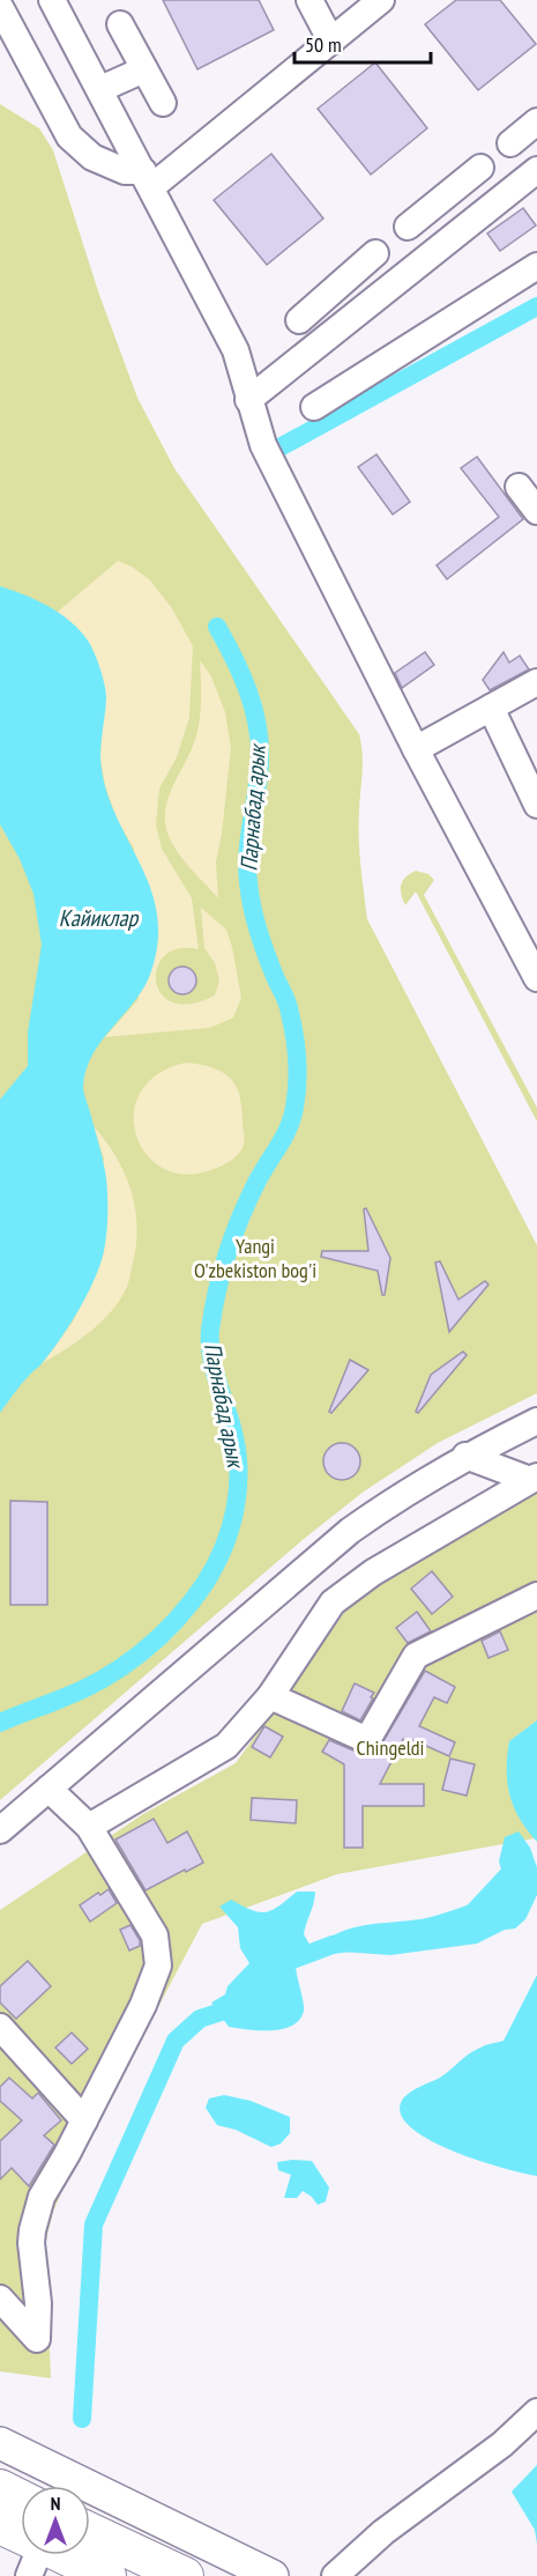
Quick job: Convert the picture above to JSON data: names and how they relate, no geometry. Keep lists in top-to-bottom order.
{
  "water": ["Парнабад арык", "Кайиклар"],
  "parks": ["Yangi O'zbekiston bog'i", "Chingeldi"],
  "scale_bar": "50 m",
  "north": "top"
}
